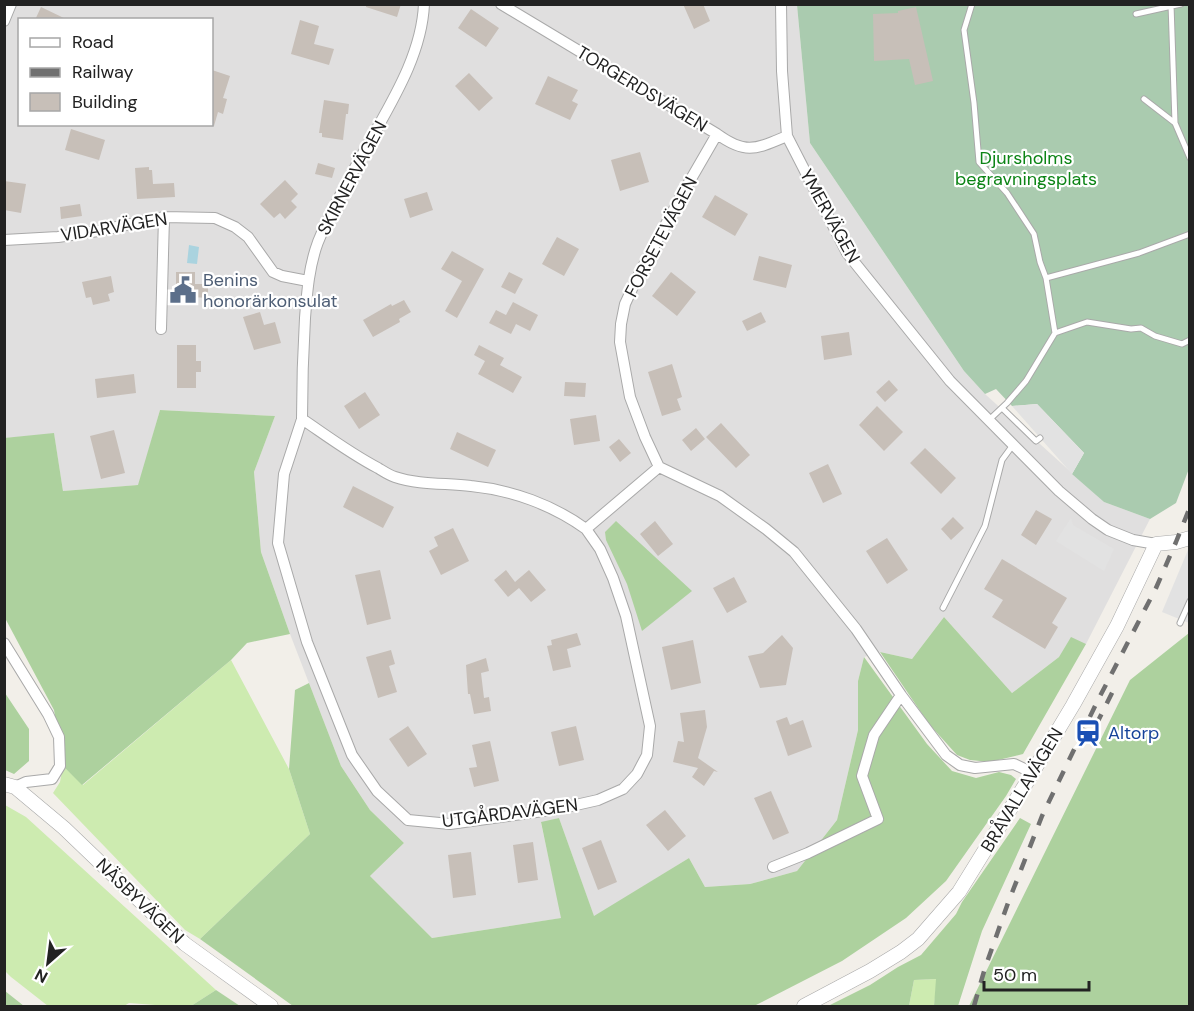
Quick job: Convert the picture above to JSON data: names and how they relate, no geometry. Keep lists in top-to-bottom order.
{
  "streets": {
    "street": [
      "TORGERDSVÄGEN",
      "SKIRNERVÄGEN",
      "YMERVÄGEN",
      "VIDARVÄGEN",
      "FORSETEVÄGEN",
      "BRÅVALLAVÄGEN",
      "UTGÅRDAVÄGEN",
      "NÄSBYVÄGEN"
    ]
  },
  "crossings": [
    ["TORGERDSVÄGEN", "YMERVÄGEN"],
    ["TORGERDSVÄGEN", "FORSETEVÄGEN"],
    ["SKIRNERVÄGEN", "VIDARVÄGEN"],
    ["SKIRNERVÄGEN", "UTGÅRDAVÄGEN"],
    ["YMERVÄGEN", "BRÅVALLAVÄGEN"]
  ],
  "parks": ["Djursholms begravningsplats"],
  "places": {
    "public building": ["Benins honorärkonsulat"],
    "station": ["Altorp"]
  },
  "legend": ["Road", "Railway", "Building"],
  "scale_bar": "50 m",
  "north": "bottom left"
}
